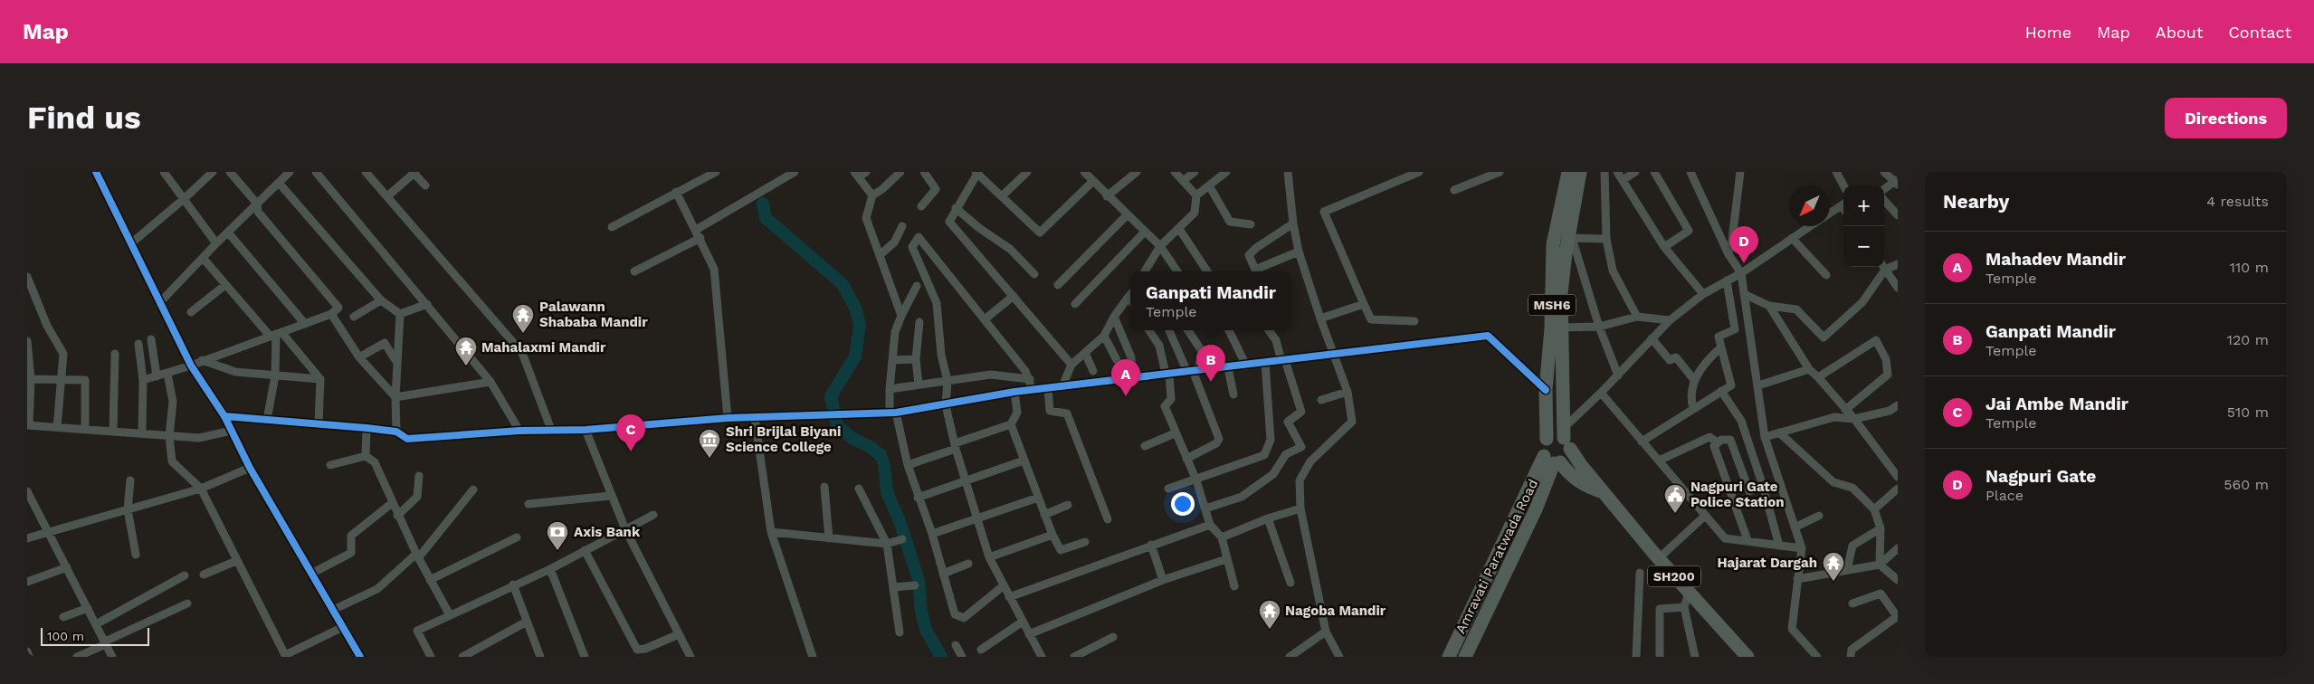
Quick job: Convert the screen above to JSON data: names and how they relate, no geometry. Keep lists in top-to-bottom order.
{
  "streets": {
    "main road": ["MSH6", "Amravati Paratwada Road", "SH200"]
  },
  "crossings": [
    ["MSH6", "SH200"],
    ["Amravati Paratwada Road", "SH200"]
  ],
  "places": {
    "temple": [
      "Palawann Shababa Mandir",
      "Mahalaxmi Mandir",
      "Hajarat Dargah",
      "Nagoba Mandir"
    ],
    "museum": ["Shri Brijlal Biyani Science College"],
    "public building": ["Nagpuri Gate Police Station"],
    "bank": ["Axis Bank"]
  },
  "scale_bar": "100 m",
  "north": "bottom left",
  "page": {
    "header": "Map",
    "nav": [
      "Home",
      "Map",
      "About",
      "Contact"
    ],
    "buttons": "Directions",
    "title": "Find us",
    "heading": ["Nearby", "4 results"],
    "map_buttons": ["+", "−"],
    "pins": [
      "D",
      "B",
      "A",
      "C"
    ],
    "list": [
      {
        "mark": "A",
        "name": "Mahadev Mandir",
        "note": "Temple",
        "value": "110 m"
      },
      {
        "mark": "B",
        "name": "Ganpati Mandir",
        "note": "Temple",
        "value": "120 m"
      },
      {
        "mark": "C",
        "name": "Jai Ambe Mandir",
        "note": "Temple",
        "value": "510 m"
      },
      {
        "mark": "D",
        "name": "Nagpuri Gate",
        "note": "Place",
        "value": "560 m"
      }
    ],
    "popup": ["Ganpati Mandir", "Temple"],
    "scale": "100 m"
  }
}
